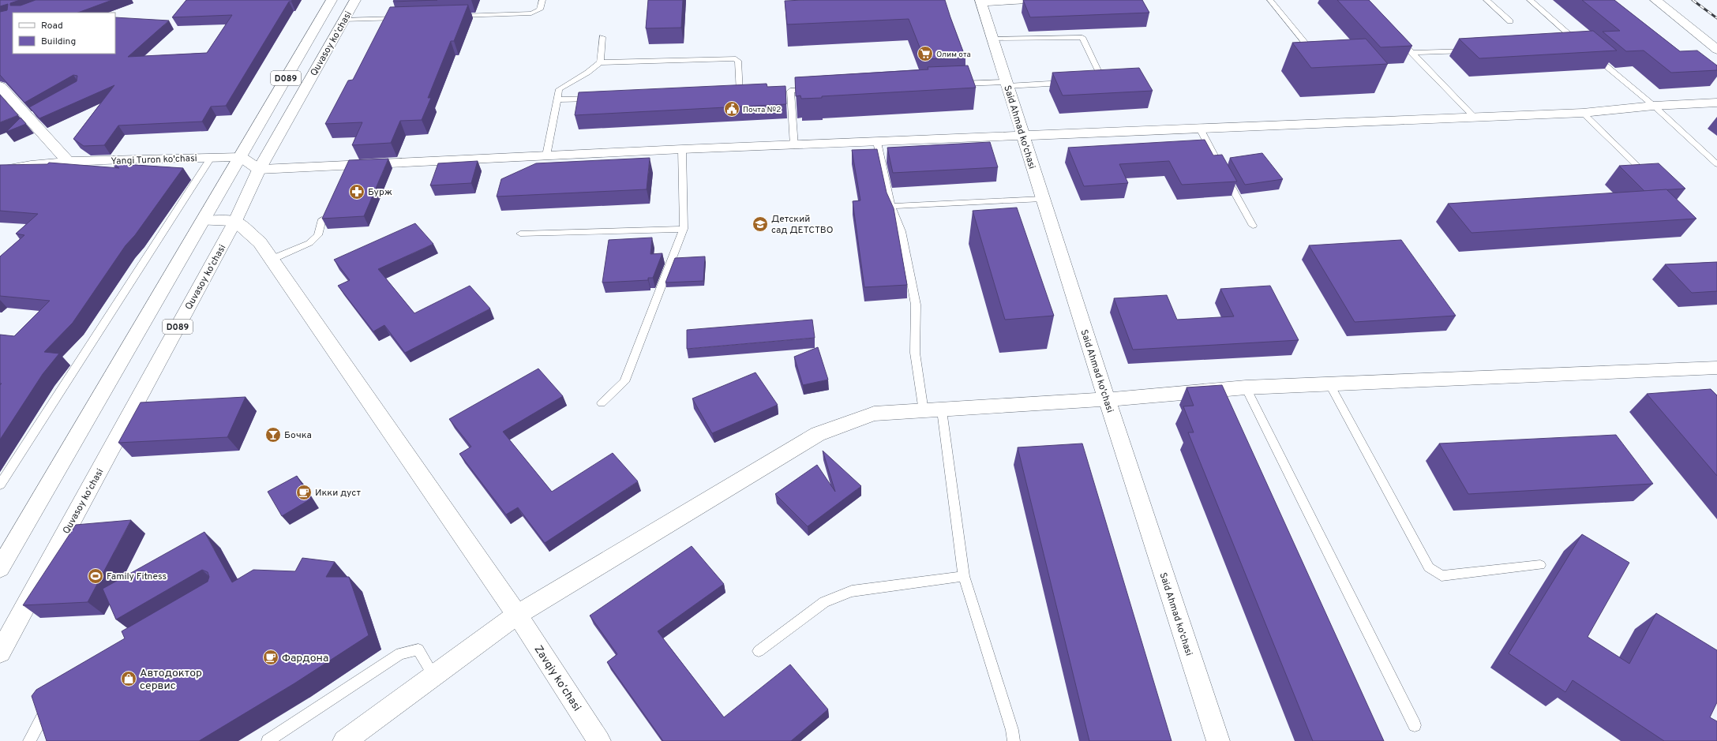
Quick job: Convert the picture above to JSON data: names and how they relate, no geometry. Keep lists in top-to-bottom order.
{
  "streets": {
    "street": [
      "Quvasoy koʻchasi",
      "D089",
      "Said Ahmad ko'chasi",
      "Yangi Turon ko'chasi",
      "Zavqiy koʻchasi"
    ]
  },
  "crossings": [
    ["Quvasoy koʻchasi", "Zavqiy koʻchasi"],
    ["D089", "Yangi Turon ko'chasi"]
  ],
  "places": {
    "supermarket": ["Олим ота"],
    "public building": ["Почта №2"],
    "pharmacy": ["Бурж"],
    "school or university": ["Детский сад ДЕТСТВО"],
    "bar": ["Бочка"],
    "cafe": ["Икки дуст", "Фардона"],
    "sports": ["Family Fitness"],
    "shop": ["Автодоктор сервис"]
  },
  "legend": ["Road", "Building"]
}
